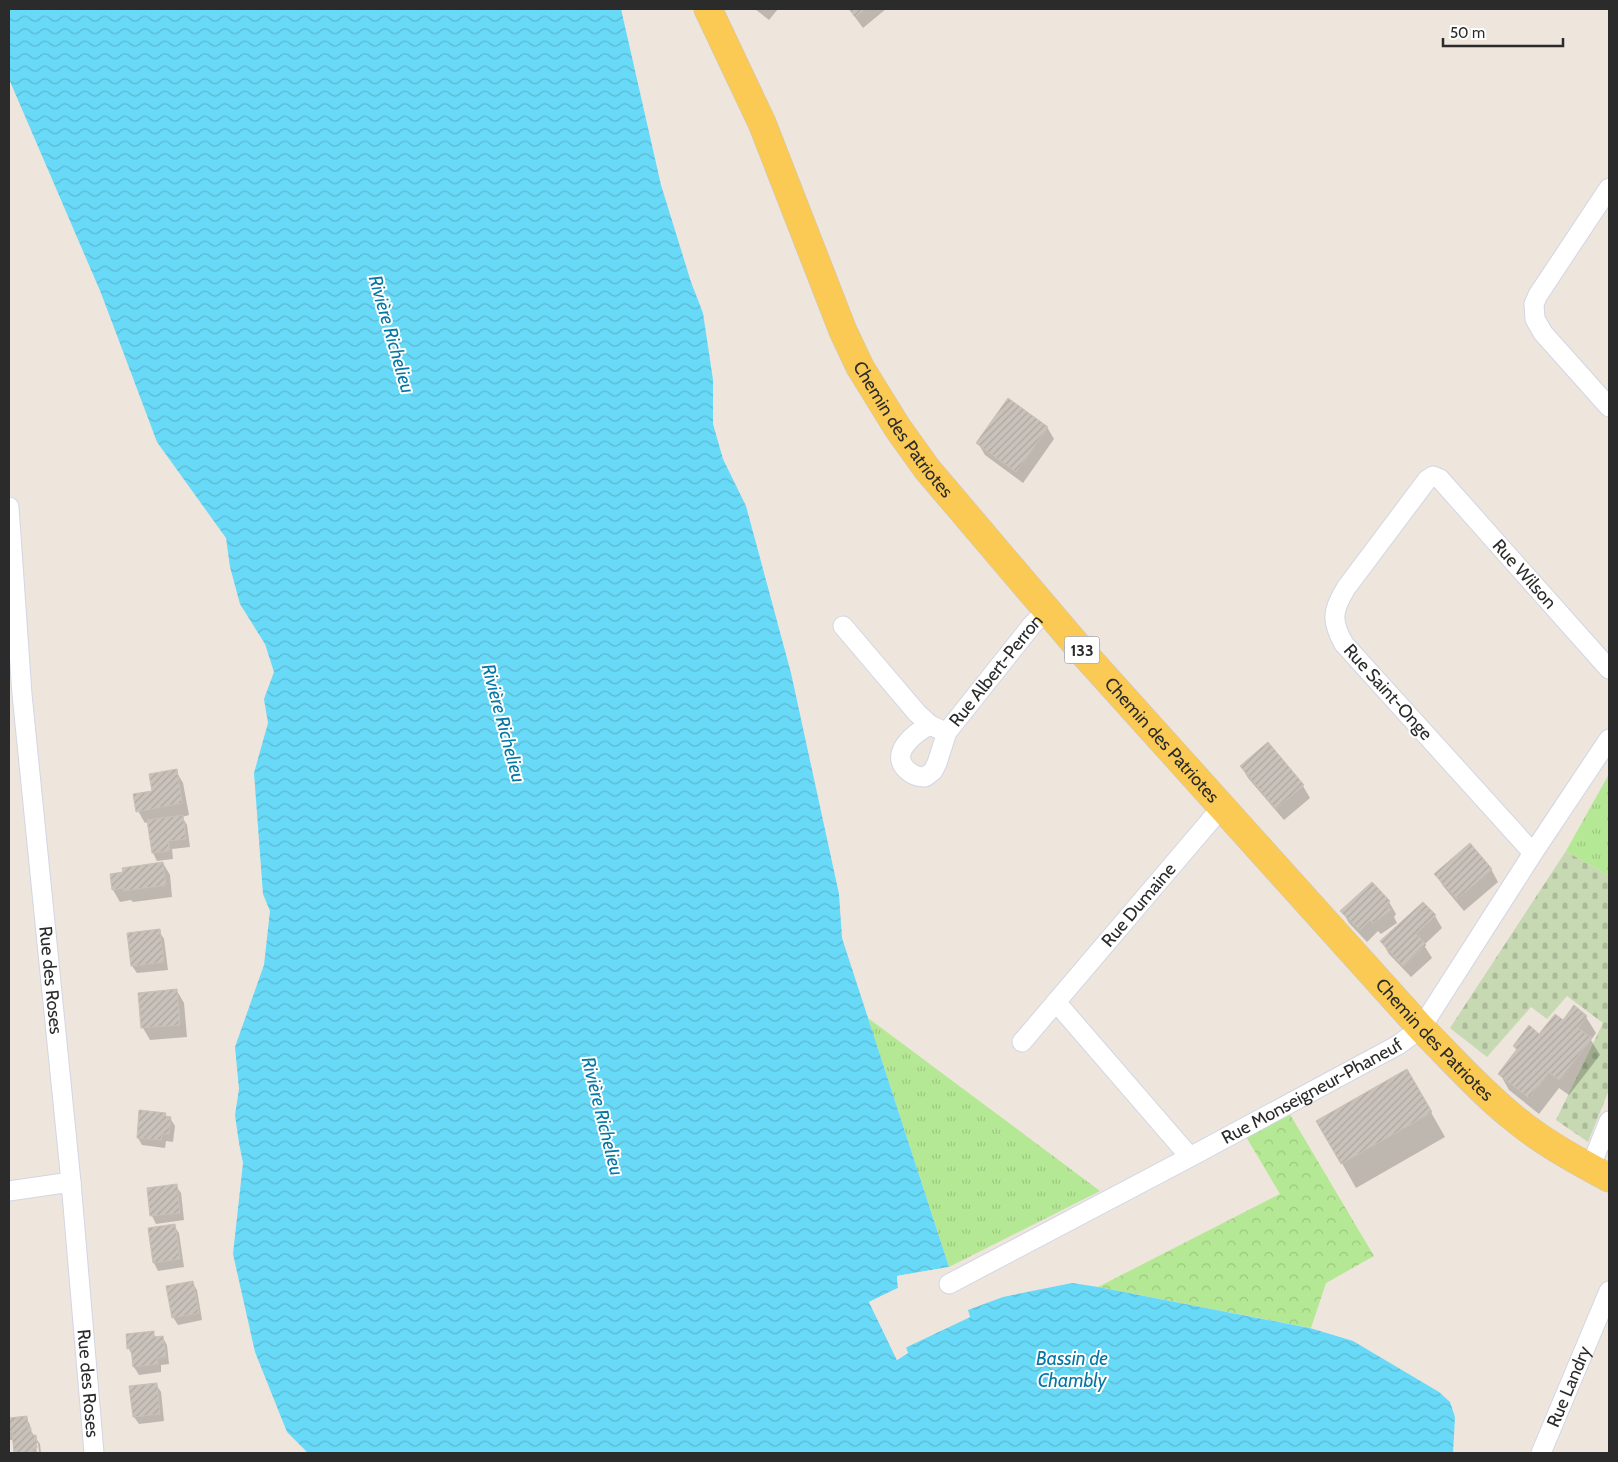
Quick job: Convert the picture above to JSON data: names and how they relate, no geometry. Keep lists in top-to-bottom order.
{
  "streets": {
    "main road": ["Chemin des Patriotes", "133"],
    "street": [
      "Rue Wilson",
      "Rue Albert-Perron",
      "Rue Saint-Onge",
      "Rue Dumaine",
      "Rue des Roses",
      "Rue Monseigneur-Phaneuf",
      "Rue Landry"
    ]
  },
  "crossings": [
    ["Chemin des Patriotes", "Rue Albert-Perron"],
    ["Chemin des Patriotes", "Rue Dumaine"],
    ["Chemin des Patriotes", "Rue Monseigneur-Phaneuf"],
    ["Rue Wilson", "Rue Saint-Onge"],
    ["Rue Saint-Onge", "Rue Monseigneur-Phaneuf"]
  ],
  "water": ["Rivière Richelieu", "Bassin de Chambly"],
  "scale_bar": "50 m"
}
